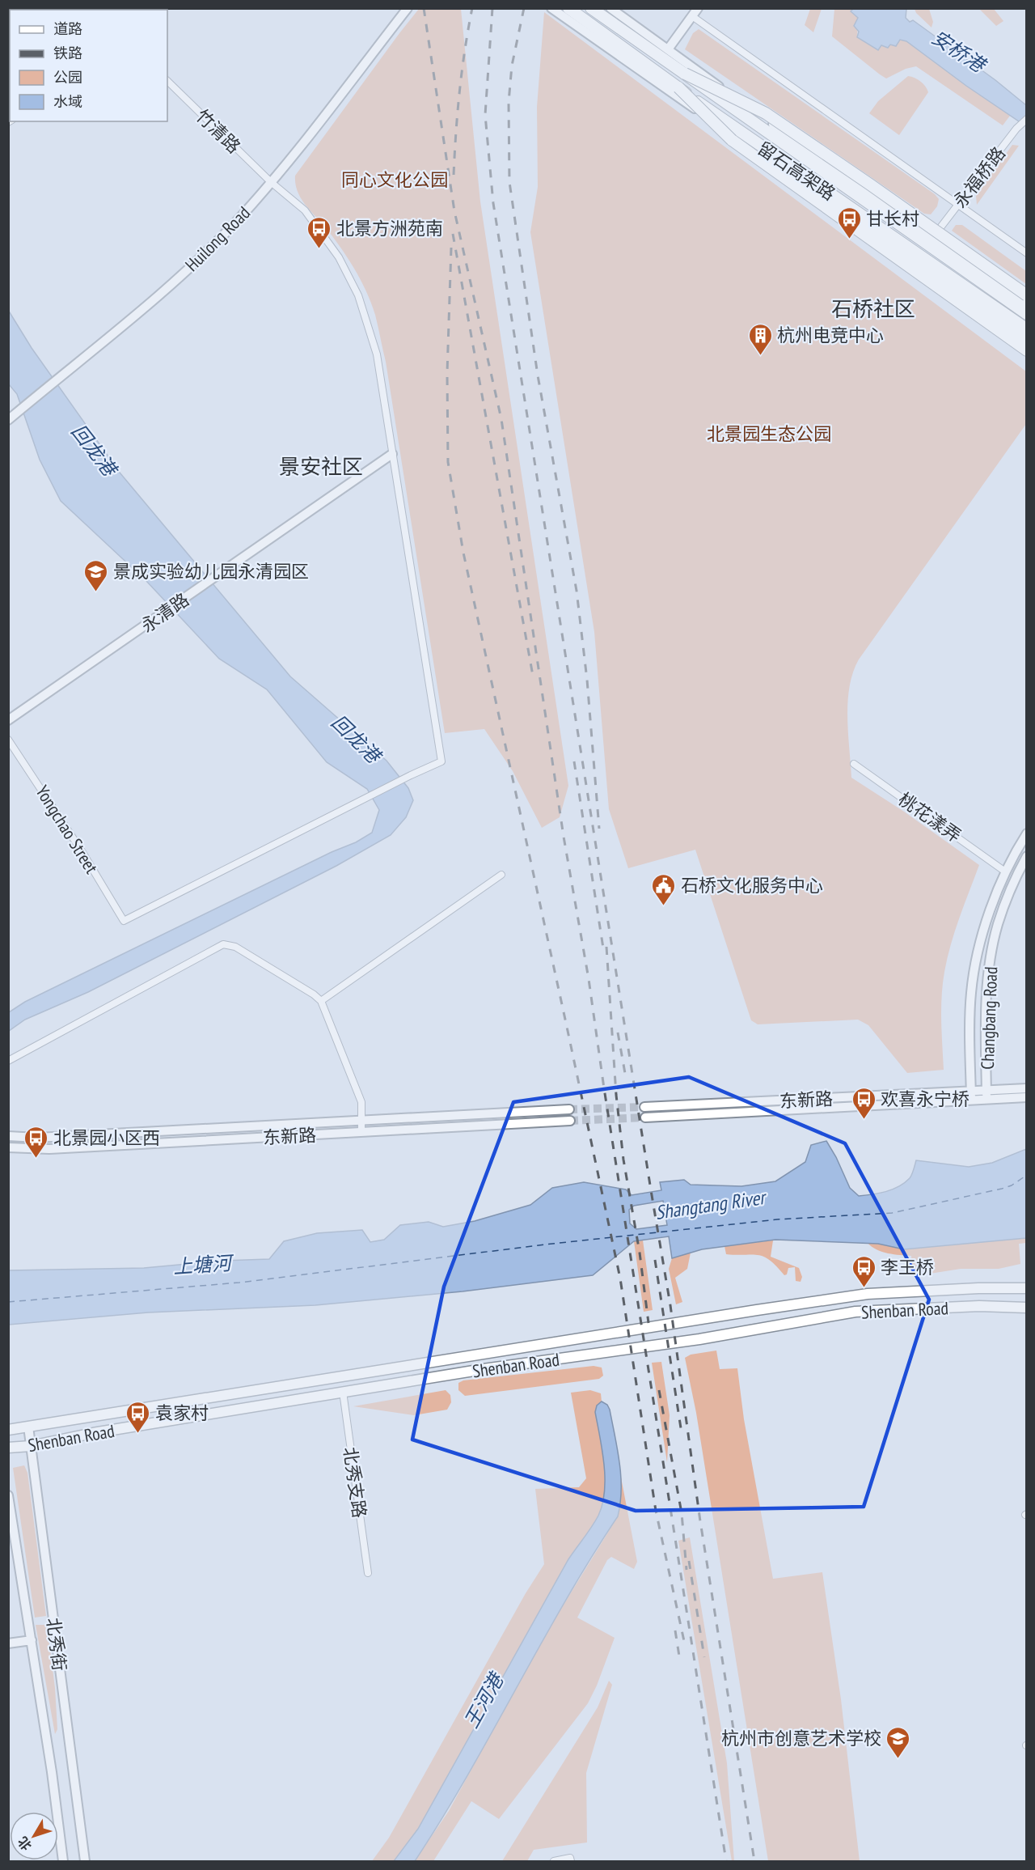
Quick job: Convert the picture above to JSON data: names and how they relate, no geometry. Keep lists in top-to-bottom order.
{
  "streets": {
    "highway": ["留石高架路"],
    "main road": [
      "Huilong Road",
      "永清路",
      "Changbang Road",
      "东新路",
      "Shenban Road",
      "北秀街"
    ],
    "street": [
      "竹清路",
      "永福桥路",
      "桃花漾弄",
      "Yongchao Street",
      "北秀支路"
    ]
  },
  "crossings": [
    ["竹清路", "Huilong Road"],
    ["竹清路", "永清路"],
    ["竹清路", "Yongchao Street"],
    ["桃花漾弄", "Changbang Road"],
    ["Changbang Road", "东新路"],
    ["Shenban Road", "北秀支路"],
    ["Shenban Road", "北秀街"]
  ],
  "districts": ["石桥社区", "景安社区"],
  "water": [
    "安桥港",
    "回龙港",
    "Shangtang River",
    "上塘河",
    "王河港"
  ],
  "parks": ["同心文化公园", "北景园生态公园"],
  "places": {
    "bus stop": [
      "甘长村",
      "北景方洲苑南",
      "欢喜永宁桥",
      "北景园小区西",
      "李王桥",
      "袁家村"
    ],
    "building": ["杭州电竞中心"],
    "school or university": ["景成实验幼儿园永清园区", "杭州市创意艺术学校"],
    "public building": ["石桥文化服务中心"]
  },
  "legend": [
    "道路",
    "铁路",
    "公园",
    "水域"
  ],
  "north": "bottom left"
}
